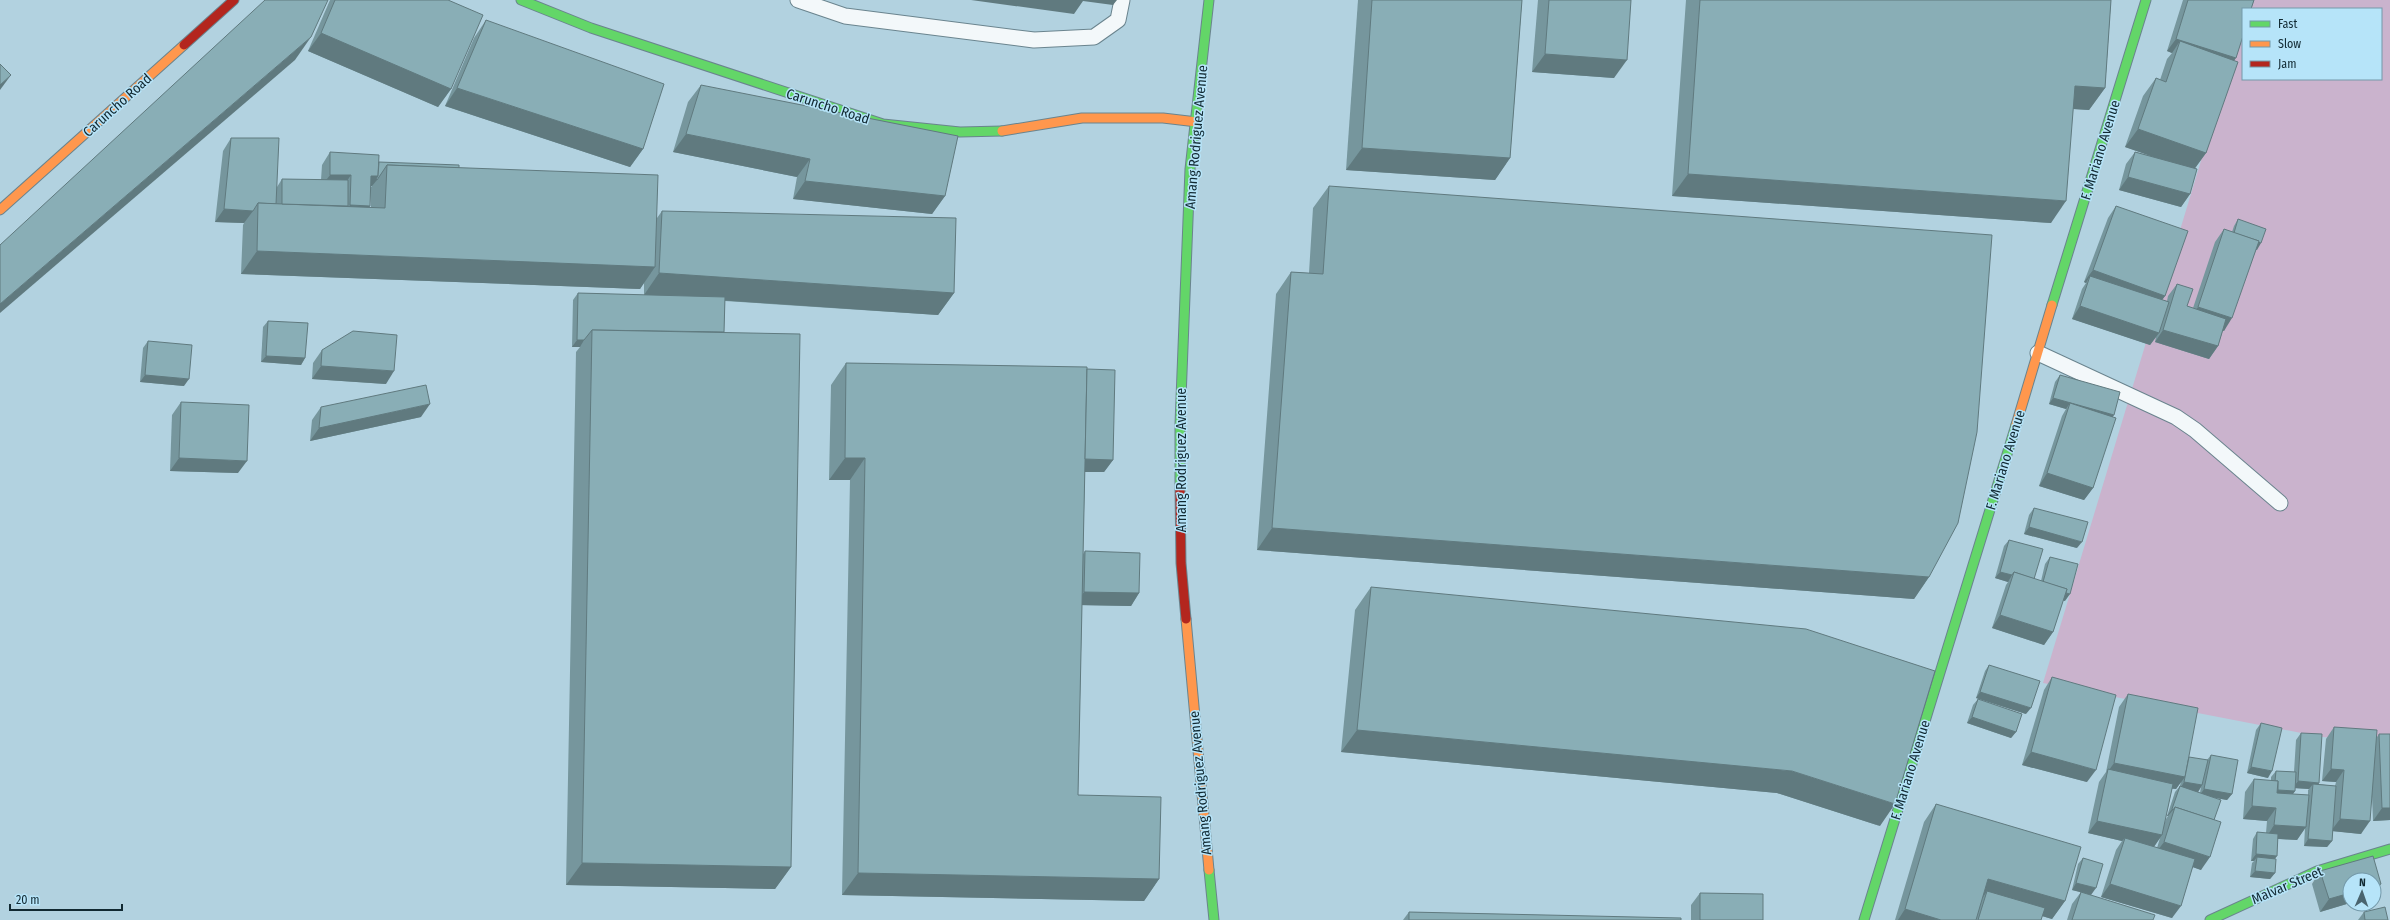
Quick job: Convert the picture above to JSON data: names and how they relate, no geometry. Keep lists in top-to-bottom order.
{
  "streets": {
    "street": [
      "Caruncho Road",
      "Amang Rodriguez Avenue",
      "F. Mariano Avenue",
      "Malvar Street"
    ]
  },
  "crossings": [
    ["Caruncho Road", "Amang Rodriguez Avenue"]
  ],
  "legend": ["Fast", "Slow", "Jam"],
  "scale_bar": "20 m",
  "north": "top"
}
